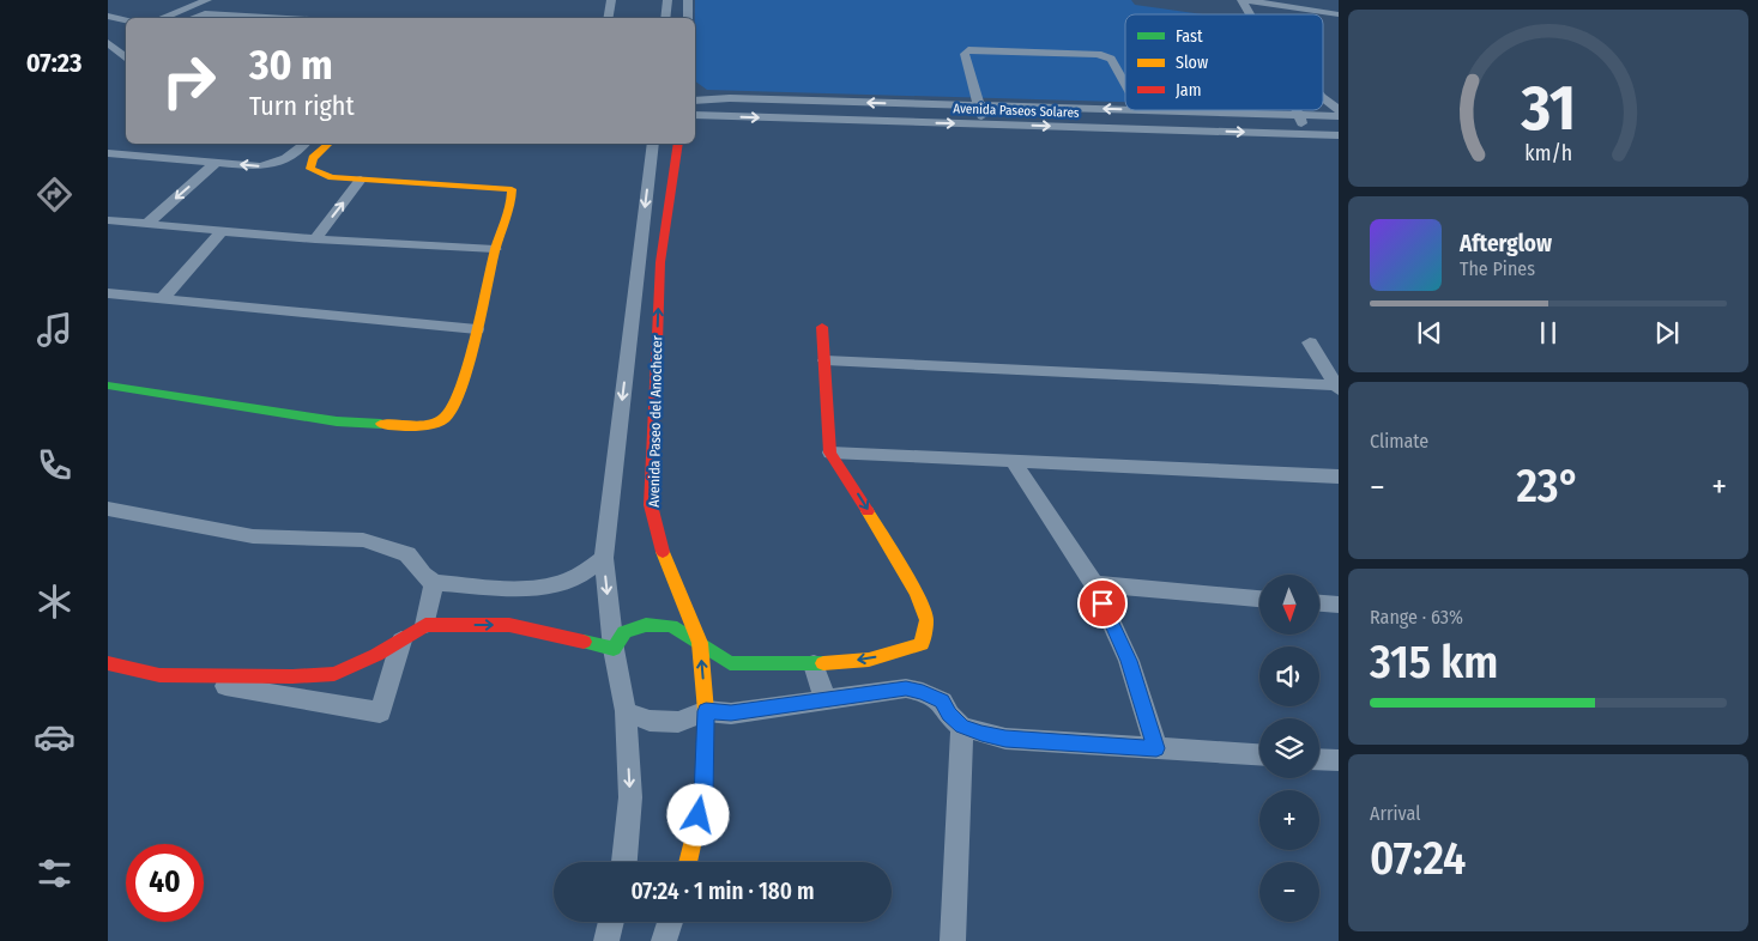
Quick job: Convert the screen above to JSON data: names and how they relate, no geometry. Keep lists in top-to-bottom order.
{
  "streets": {
    "street": ["Avenida Paseos Solares", "Avenida Paseo del Anochecer"]
  },
  "legend": ["Fast", "Slow", "Jam"],
  "north": "bottom",
  "page": {
    "tabs": "07:23",
    "turn": ["30 m", "Turn right"],
    "song": ["Afterglow", "The Pines"],
    "tile": [
      "Climate",
      ["Range · 63%", "315 km"],
      ["Arrival", "07:24"]
    ],
    "heat": ["−", "23°", "+"],
    "map_buttons": ["+", "−"],
    "limit": "40",
    "trip": "07:24 · 1 min · 180 m",
    "gauge": ["31", "km/h"]
  }
}
